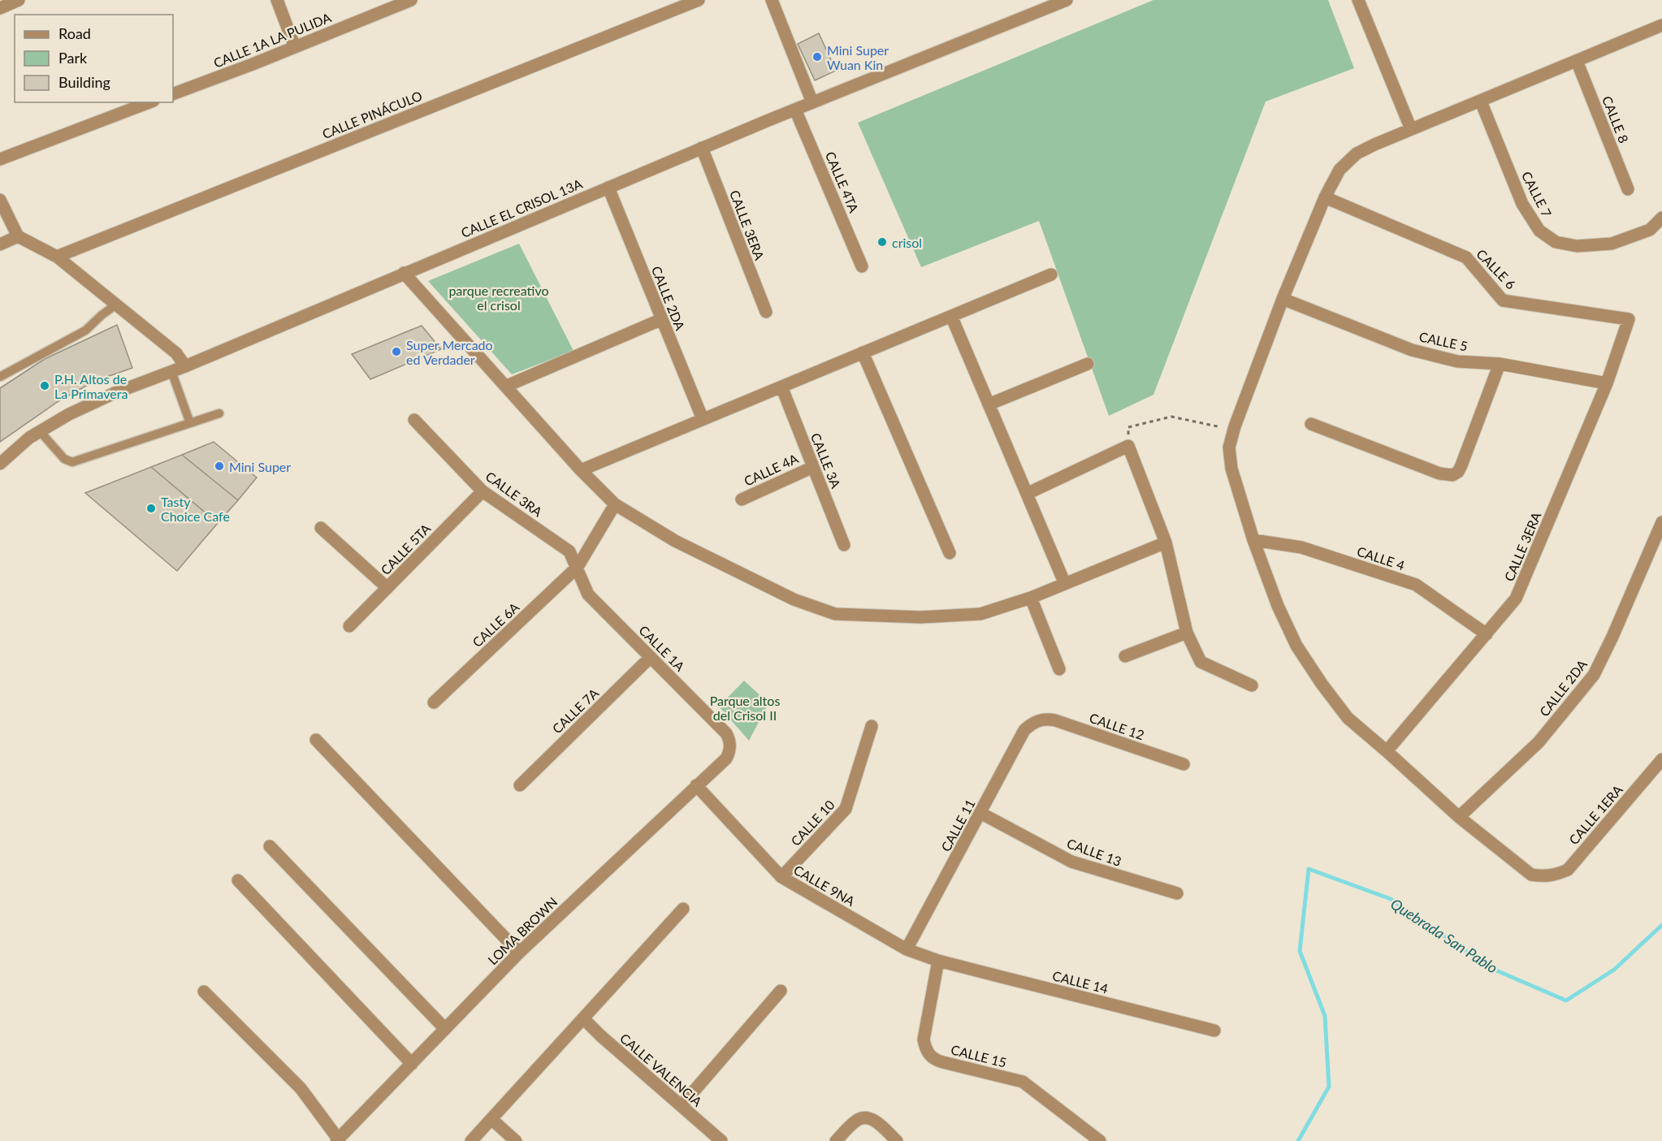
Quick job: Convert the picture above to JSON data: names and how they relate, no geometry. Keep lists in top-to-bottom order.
{
  "streets": {
    "street": [
      "CALLE 1A LA PULIDA",
      "CALLE PINÁCULO",
      "CALLE 8",
      "CALLE 4TA",
      "CALLE 7",
      "CALLE EL CRISOL 13A",
      "CALLE 3ERA",
      "CALLE 6",
      "CALLE 2DA",
      "CALLE 5",
      "CALLE 3A",
      "CALLE 4A",
      "CALLE 3RA",
      "CALLE 5TA",
      "CALLE 4",
      "CALLE 6A",
      "CALLE 1A",
      "CALLE 7A",
      "CALLE 12",
      "CALLE 1ERA",
      "CALLE 10",
      "CALLE 11",
      "CALLE 13",
      "CALLE 9NA",
      "LOMA BROWN",
      "CALLE 14",
      "CALLE 15",
      "CALLE VALENCIA"
    ]
  },
  "crossings": [
    ["CALLE 4TA", "CALLE EL CRISOL 13A"],
    ["CALLE EL CRISOL 13A", "CALLE 3ERA"],
    ["CALLE EL CRISOL 13A", "CALLE 2DA"],
    ["CALLE 3ERA", "CALLE 6"],
    ["CALLE 3ERA", "CALLE 5"],
    ["CALLE 3ERA", "CALLE 4"],
    ["CALLE 2DA", "CALLE 1ERA"],
    ["CALLE 3A", "CALLE 4A"],
    ["CALLE 3RA", "CALLE 5TA"],
    ["CALLE 3RA", "CALLE 6A"],
    ["CALLE 3RA", "CALLE 1A"],
    ["CALLE 6A", "CALLE 1A"],
    ["CALLE 1A", "CALLE 7A"],
    ["CALLE 1A", "LOMA BROWN"],
    ["CALLE 12", "CALLE 11"],
    ["CALLE 10", "CALLE 9NA"],
    ["CALLE 11", "CALLE 13"],
    ["CALLE 11", "CALLE 9NA"],
    ["CALLE 9NA", "LOMA BROWN"],
    ["CALLE 9NA", "CALLE 14"],
    ["CALLE 9NA", "CALLE 15"],
    ["CALLE 14", "CALLE 15"]
  ],
  "water": ["Quebrada San Pablo"],
  "parks": ["parque recreativo el crisol", "Parque altos del Crisol II"],
  "places": [
    "Mini Super Wuan Kin",
    "crisol",
    "Super Mercado ed Verdader",
    "P.H. Altos de La Primavera",
    "Mini Super",
    "Tasty Choice Cafe"
  ],
  "legend": ["Road", "Park", "Building"]
}
